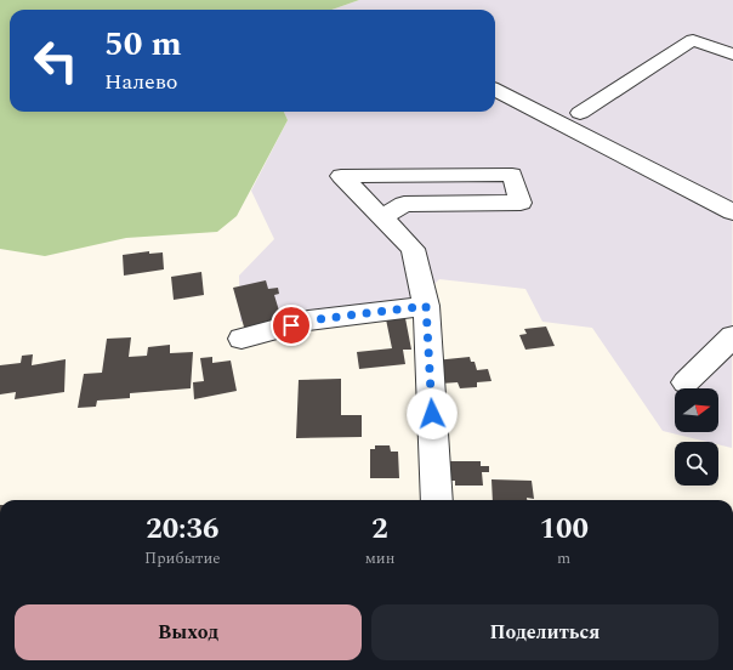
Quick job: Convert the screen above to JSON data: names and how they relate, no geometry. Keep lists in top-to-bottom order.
{
  "north": "right",
  "page": {
    "turn": ["50 m", "Налево"],
    "eta": [
      "20:36",
      "Прибытие",
      "2",
      "мин",
      "100",
      "m"
    ],
    "buttons": ["Выход", "Поделиться"]
  }
}
